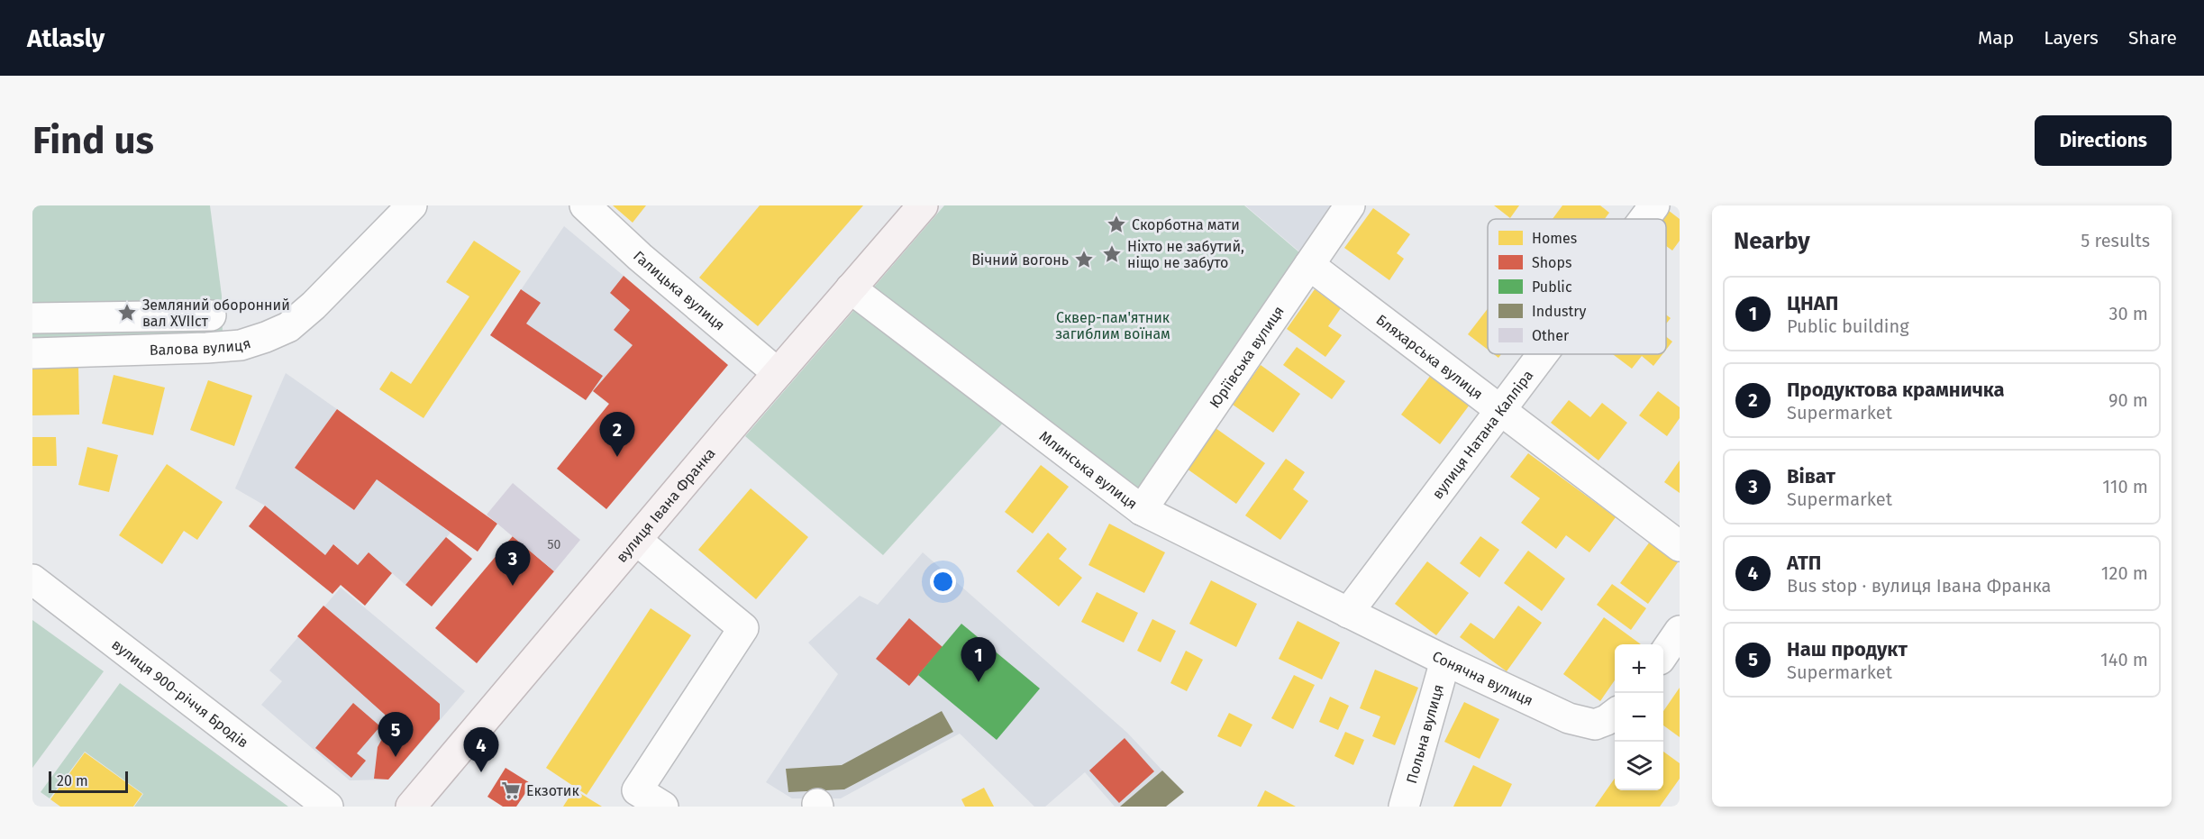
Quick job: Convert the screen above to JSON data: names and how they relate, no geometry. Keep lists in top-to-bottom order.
{
  "streets": {
    "main road": ["вулиця Івана Франка"],
    "street": [
      "Галицька вулиця",
      "Валова вулиця",
      "Бляхарська вулиця",
      "Юріївська вулиця",
      "вулиця Натана Калліра",
      "Млинська вулиця",
      "Сонячна вулиця",
      "вулиця 900-річчя Бродів",
      "Польна вулиця"
    ]
  },
  "crossings": [
    ["Галицька вулиця", "вулиця Івана Франка"],
    ["Бляхарська вулиця", "Юріївська вулиця"],
    ["Бляхарська вулиця", "вулиця Натана Калліра"],
    ["Юріївська вулиця", "Млинська вулиця"],
    ["вулиця Натана Калліра", "Млинська вулиця"],
    ["вулиця Натана Калліра", "Сонячна вулиця"],
    ["Млинська вулиця", "вулиця Івана Франка"],
    ["Млинська вулиця", "Сонячна вулиця"],
    ["Сонячна вулиця", "Польна вулиця"]
  ],
  "parks": ["Сквер-пам'ятник загиблим воїнам"],
  "places": {
    "place": [
      "Cкорботна мати",
      "Ніхто не забутий, ніщо не забуто",
      "Вічний вогонь",
      "Земляний оборонний вал XVIIст"
    ],
    "supermarket": ["Екзотик"]
  },
  "house_numbers": ["50"],
  "legend": [
    "Homes",
    "Shops",
    "Public",
    "Industry",
    "Other"
  ],
  "scale_bar": "20 m",
  "page": {
    "header": "Atlasly",
    "nav": ["Map", "Layers", "Share"],
    "buttons": "Directions",
    "title": "Find us",
    "heading": ["Nearby", "5 results"],
    "list": [
      {
        "mark": "1",
        "name": "ЦНАП",
        "note": "Public building",
        "value": "30 m"
      },
      {
        "mark": "2",
        "name": "Продуктова крамничка",
        "note": "Supermarket",
        "value": "90 m"
      },
      {
        "mark": "3",
        "name": "Віват",
        "note": "Supermarket",
        "value": "110 m"
      },
      {
        "mark": "4",
        "name": "АТП",
        "note": "Bus stop · вулиця Івана Франка",
        "value": "120 m"
      },
      {
        "mark": "5",
        "name": "Наш продукт",
        "note": "Supermarket",
        "value": "140 m"
      }
    ],
    "pins": [
      "2",
      "3",
      "1",
      "5",
      "4"
    ],
    "map_buttons": ["+", "−"],
    "scale": "20 m"
  }
}
